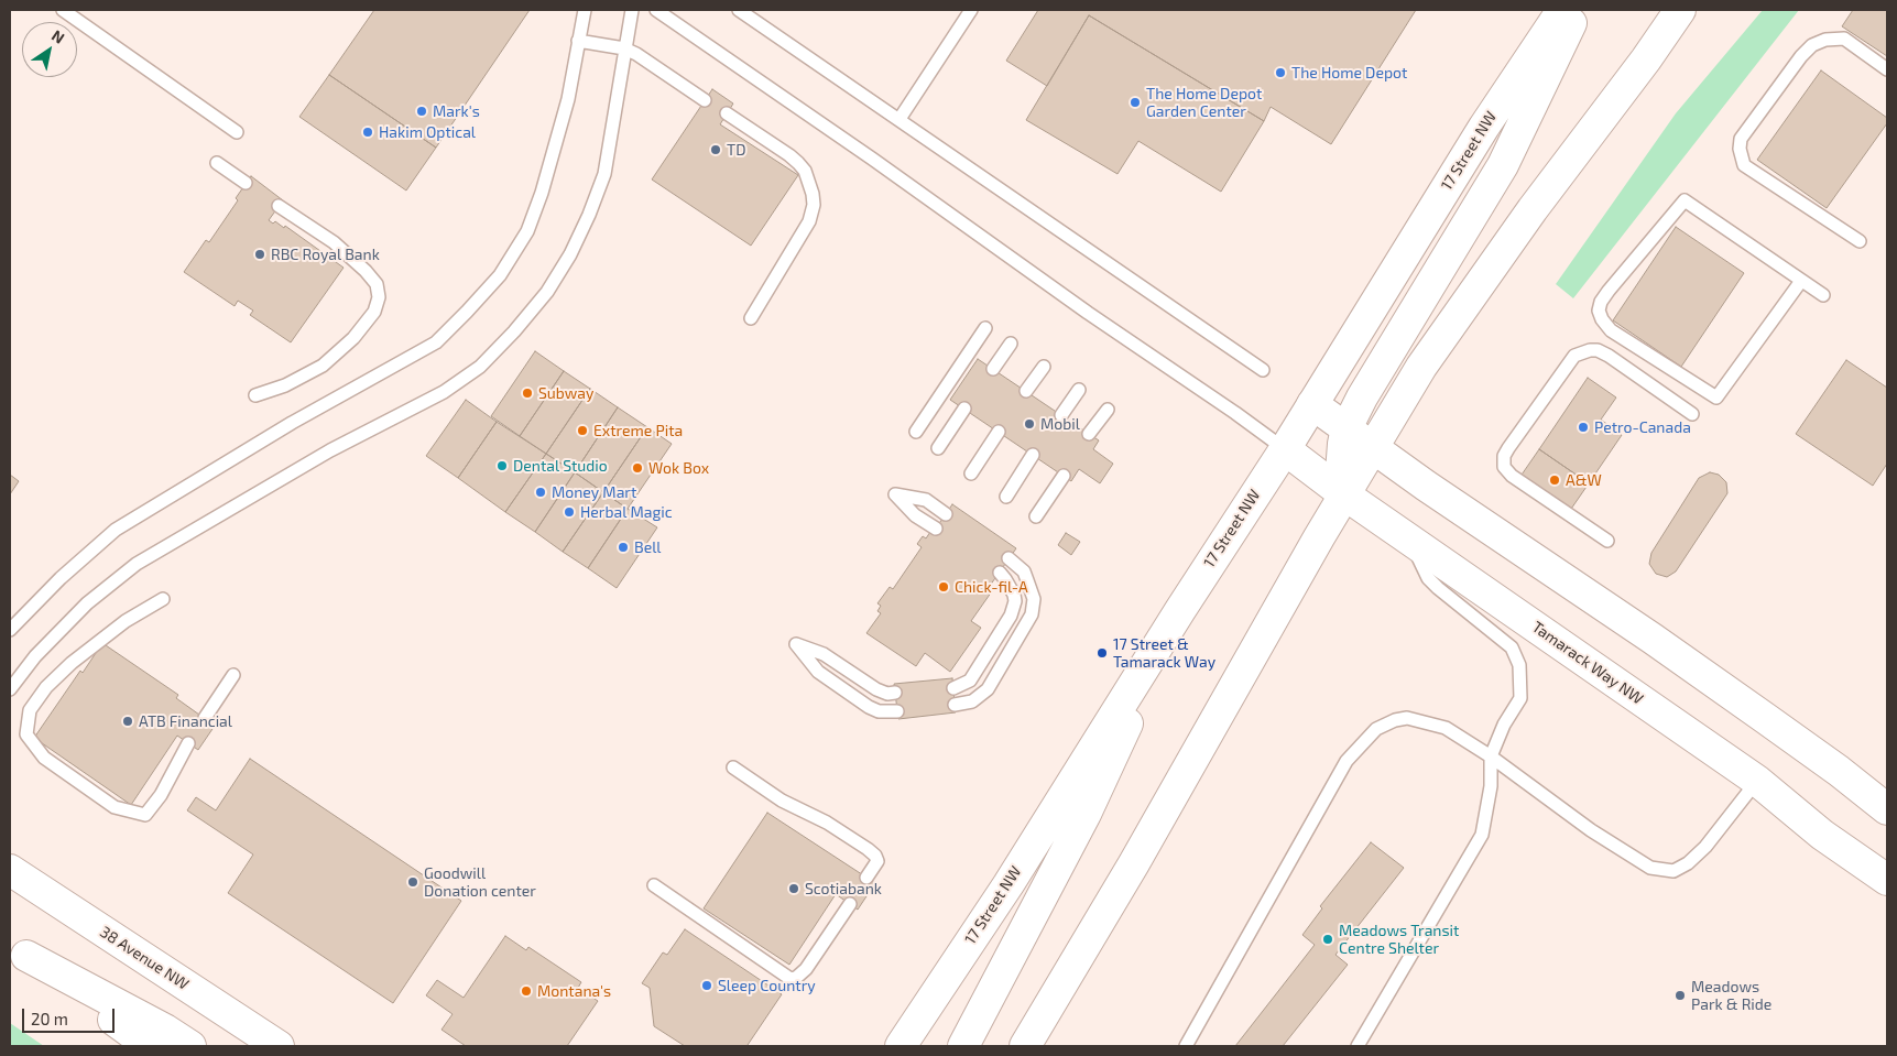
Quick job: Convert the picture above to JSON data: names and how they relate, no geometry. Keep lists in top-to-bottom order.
{
  "streets": {
    "main road": ["17 Street NW", "Tamarack Way NW", "38 Avenue NW"]
  },
  "crossings": [
    ["17 Street NW", "Tamarack Way NW"]
  ],
  "places": [
    "The Home Depot",
    "The Home Depot Garden Center",
    "Mark's",
    "Hakim Optical",
    "TD",
    "RBC Royal Bank",
    "Subway",
    "Mobil",
    "Petro-Canada",
    "Extreme Pita",
    "Dental Studio",
    "Wok Box",
    "A&W",
    "Money Mart",
    "Herbal Magic",
    "Bell",
    "Chick-fil-A",
    "17 Street & Tamarack Way",
    "ATB Financial",
    "Goodwill Donation center",
    "Scotiabank",
    "Meadows Transit Centre Shelter",
    "Sleep Country",
    "Montana's",
    "Meadows Park & Ride"
  ],
  "scale_bar": "20 m",
  "north": "top right"
}
